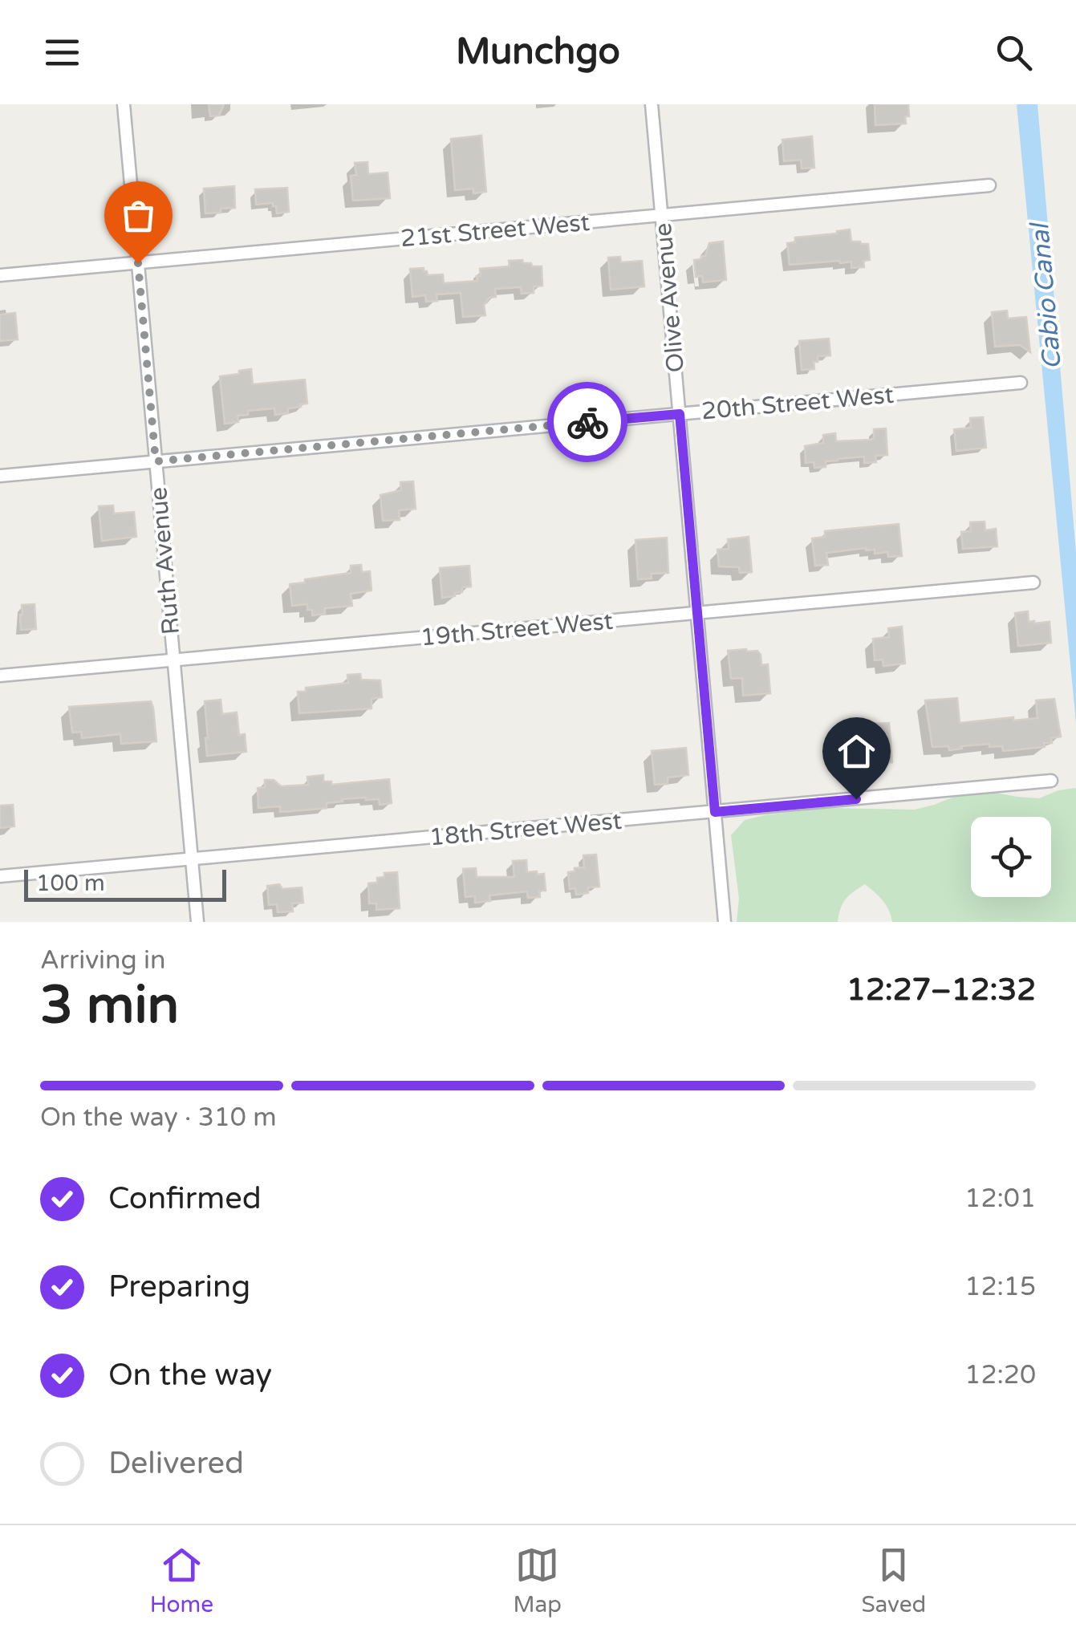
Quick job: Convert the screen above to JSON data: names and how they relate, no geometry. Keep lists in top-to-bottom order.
{
  "streets": {
    "street": [
      "21st Street West",
      "Olive Avenue",
      "20th Street West",
      "Ruth Avenue",
      "19th Street West",
      "18th Street West"
    ]
  },
  "crossings": [
    ["21st Street West", "Olive Avenue"],
    ["21st Street West", "Ruth Avenue"],
    ["Olive Avenue", "20th Street West"],
    ["Olive Avenue", "19th Street West"],
    ["Olive Avenue", "18th Street West"],
    ["20th Street West", "Ruth Avenue"],
    ["Ruth Avenue", "19th Street West"],
    ["Ruth Avenue", "18th Street West"]
  ],
  "water": ["Cabio Canal"],
  "scale_bar": "100 m",
  "page": {
    "header": "Munchgo",
    "scale": "100 m",
    "heading": ["3 min", "Arriving in", "12:27–12:32"],
    "bar": "On the way · 310 m",
    "list": [
      ["Confirmed", "12:01"],
      ["Preparing", "12:15"],
      ["On the way", "12:20"],
      "Delivered"
    ],
    "tabs": ["Home", "Map", "Saved"]
  }
}
